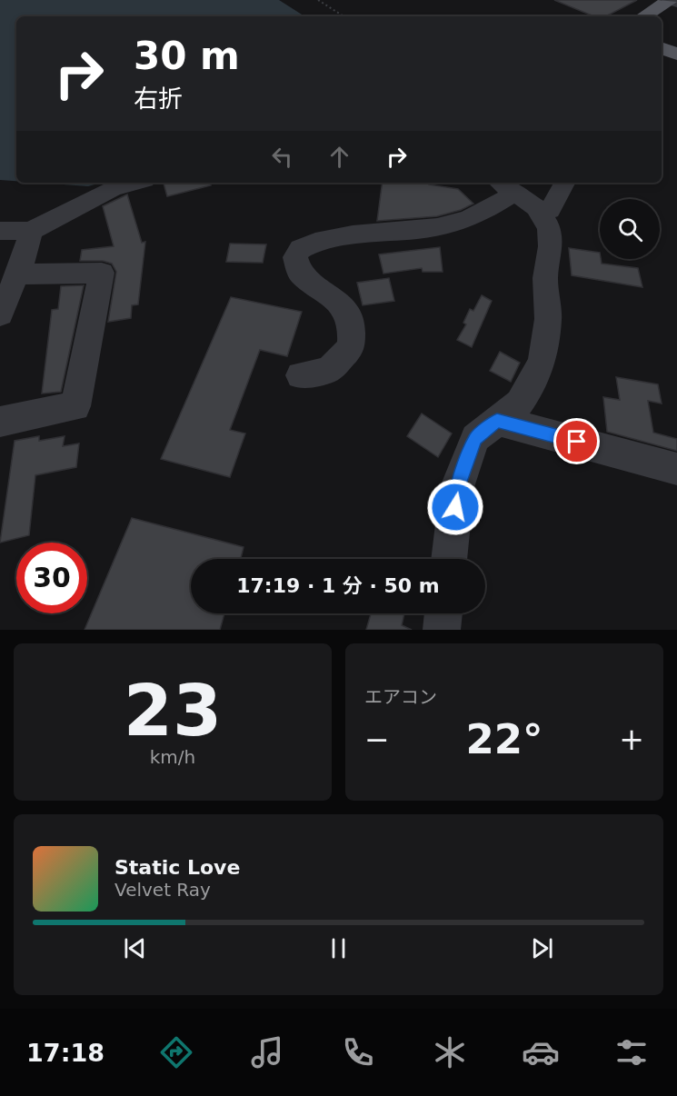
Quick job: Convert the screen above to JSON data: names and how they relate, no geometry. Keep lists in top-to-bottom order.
{
  "page": {
    "turn": ["30 m", "右折"],
    "limit": "30",
    "trip": "17:19 · 1 分 · 50 m",
    "tile": [
      ["23", "km/h"],
      "エアコン"
    ],
    "heat": ["−", "22°", "+"],
    "song": ["Static Love", "Velvet Ray"],
    "tabs": "17:18"
  }
}
